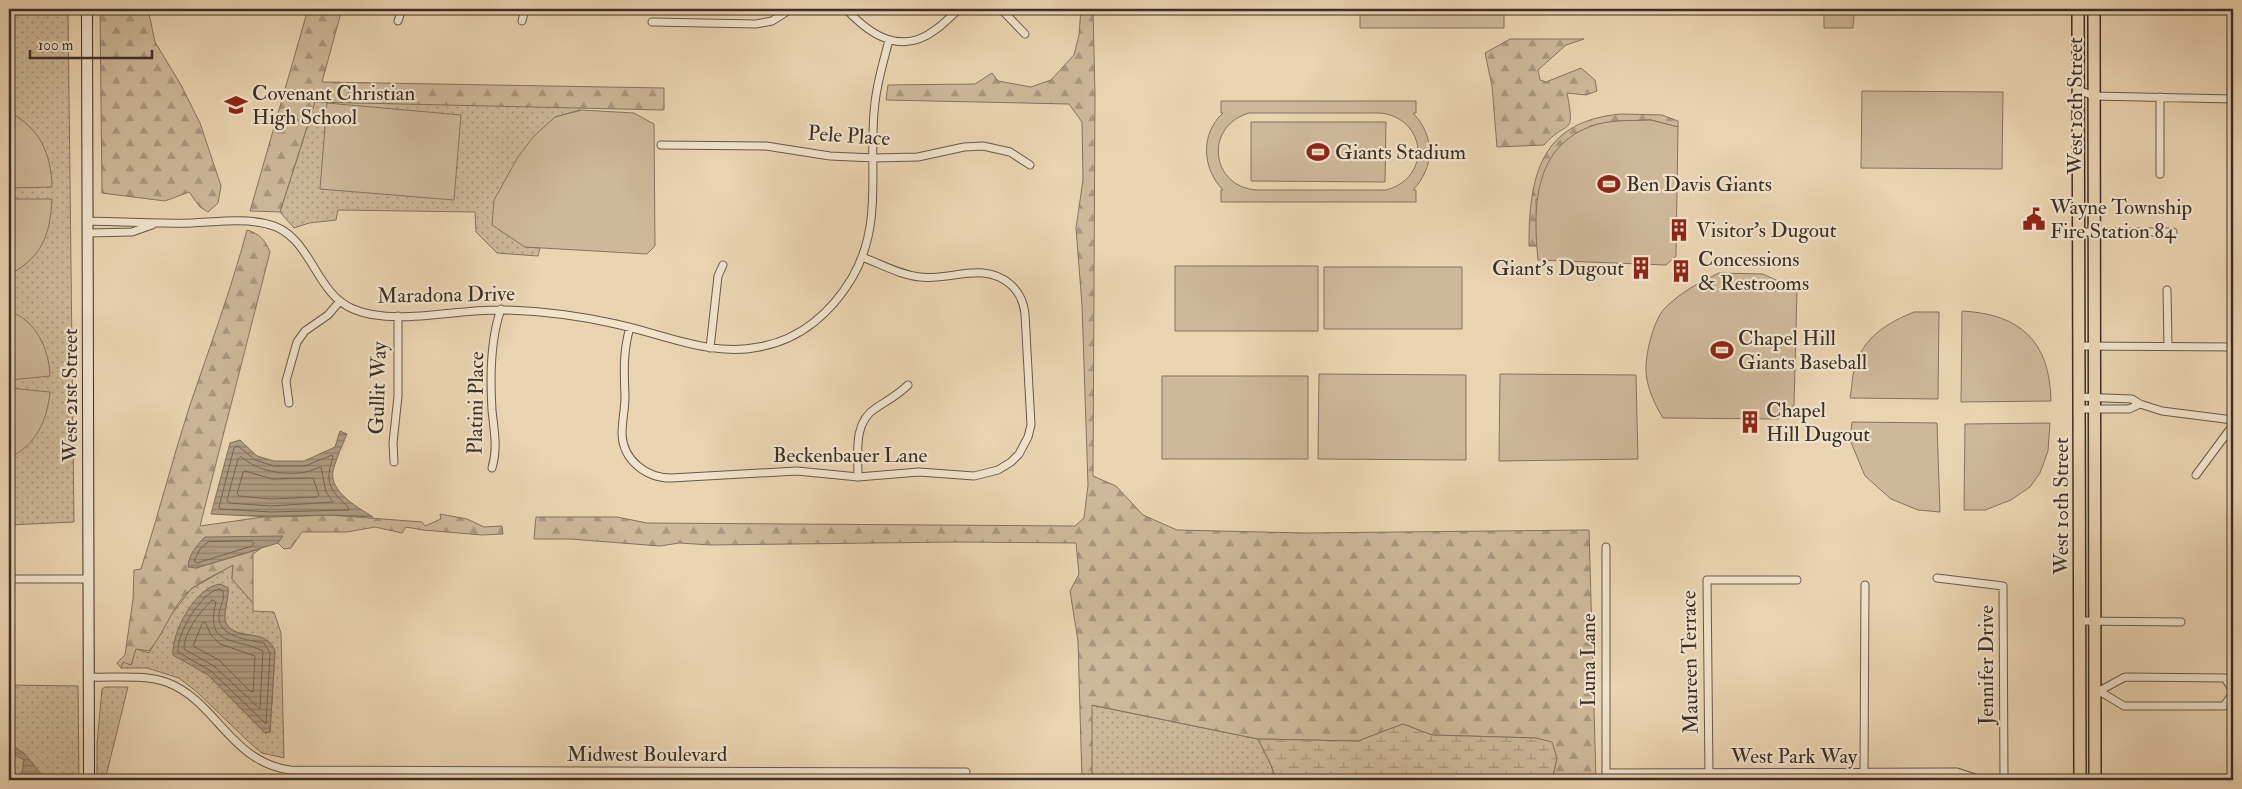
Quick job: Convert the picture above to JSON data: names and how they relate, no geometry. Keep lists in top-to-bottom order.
{
  "streets": {
    "main road": ["West 10th Street"],
    "street": [
      "Pele Place",
      "Maradona Drive",
      "Gullit Way",
      "West 21st Street",
      "Platini Place",
      "Beckenbauer Lane",
      "Luna Lane",
      "Maureen Terrace",
      "Jennifer Drive",
      "Midwest Boulevard",
      "West Park Way"
    ]
  },
  "crossings": [
    ["Pele Place", "Maradona Drive"],
    ["Maradona Drive", "Gullit Way"],
    ["Maradona Drive", "West 21st Street"],
    ["Maradona Drive", "Platini Place"],
    ["Maradona Drive", "Beckenbauer Lane"],
    ["West 21st Street", "Midwest Boulevard"],
    ["Luna Lane", "West Park Way"],
    ["Maureen Terrace", "West Park Way"]
  ],
  "places": {
    "school or university": ["Covenant Christian High School"],
    "sports": ["Giants Stadium", "Ben Davis Giants", "Chapel Hill Giants Baseball"],
    "public building": ["Wayne Township Fire Station 84"],
    "building": [
      "Visitor's Dugout",
      "Giant's Dugout",
      "Concessions & Restrooms",
      "Chapel Hill Dugout"
    ]
  },
  "scale_bar": "100 m"
}
